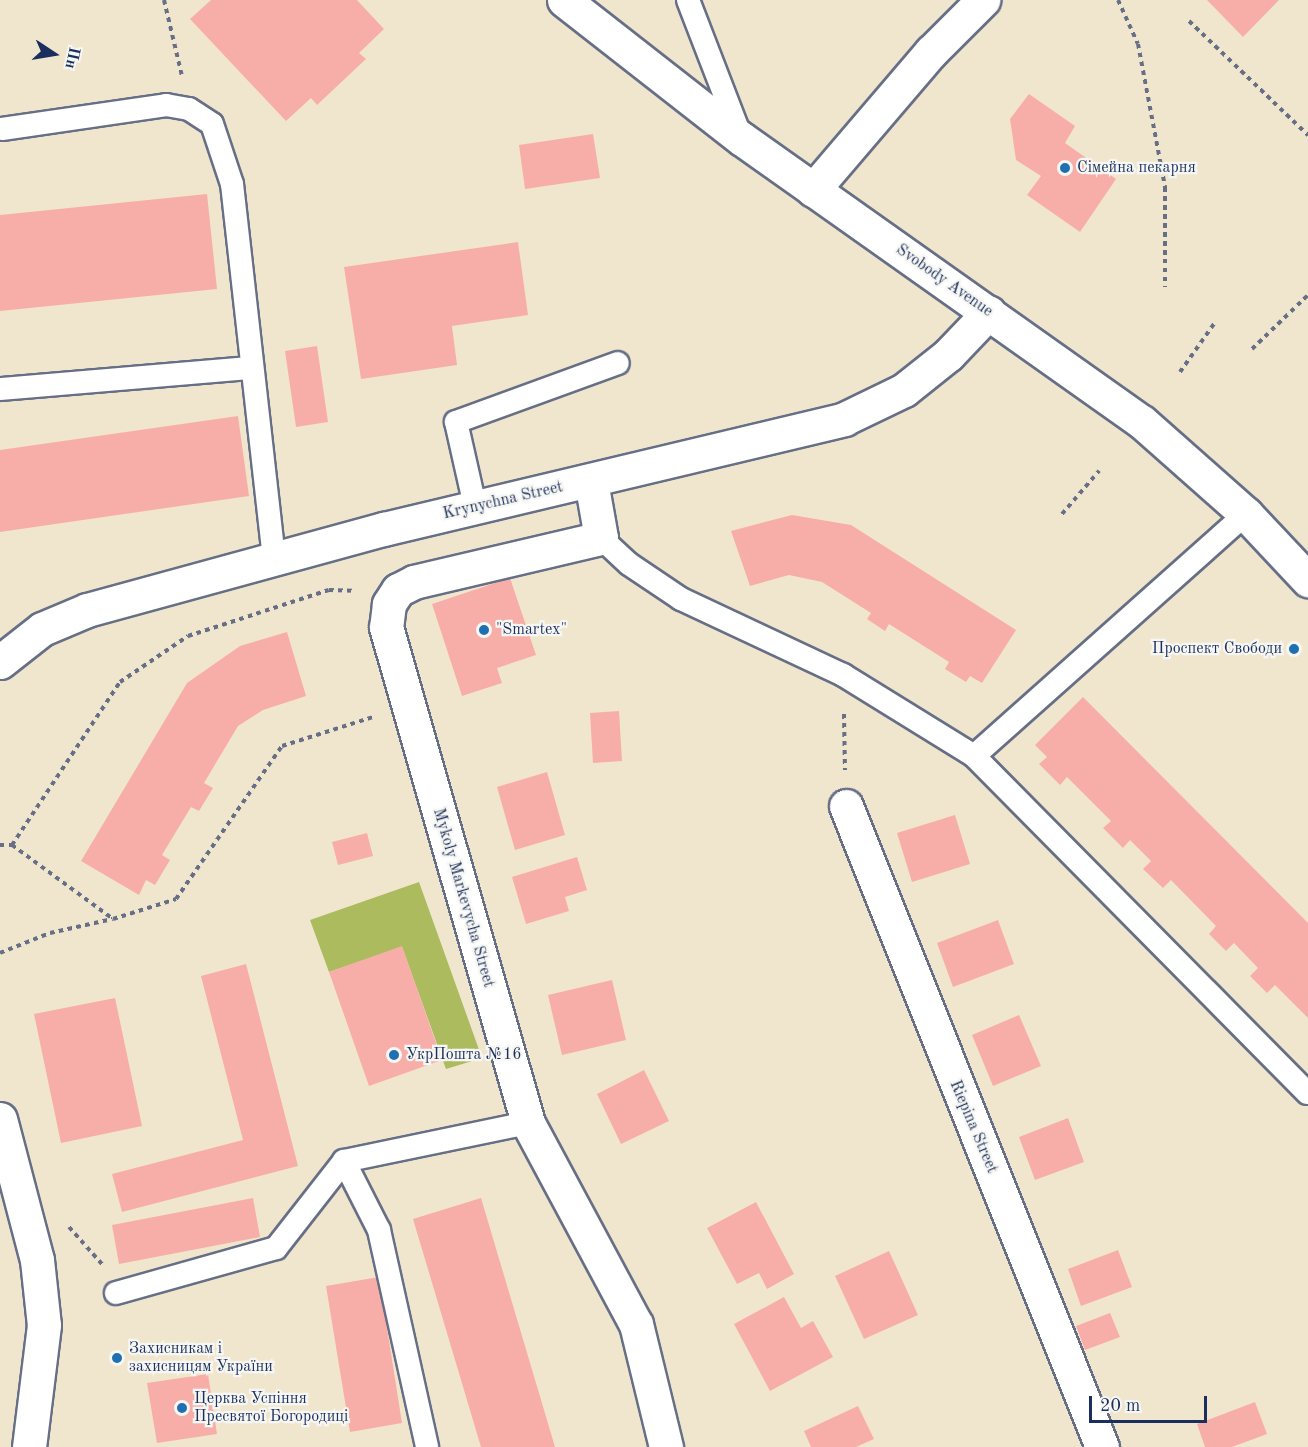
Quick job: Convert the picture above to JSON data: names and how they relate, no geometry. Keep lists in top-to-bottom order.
{
  "streets": {
    "street": [
      "Svobody Avenue",
      "Krynychna Street",
      "Mykoly Markevycha Street",
      "Riepina Street"
    ]
  },
  "crossings": [
    ["Svobody Avenue", "Krynychna Street"]
  ],
  "places": [
    "Сімейна пекарня",
    "\"Smartex\"",
    "Проспект Свободи",
    "УкрПошта №16",
    "Захисникам і захисницям України",
    "Церква Успіння Пресвятої Богородиці"
  ],
  "scale_bar": "20 m",
  "north": "right"
}
